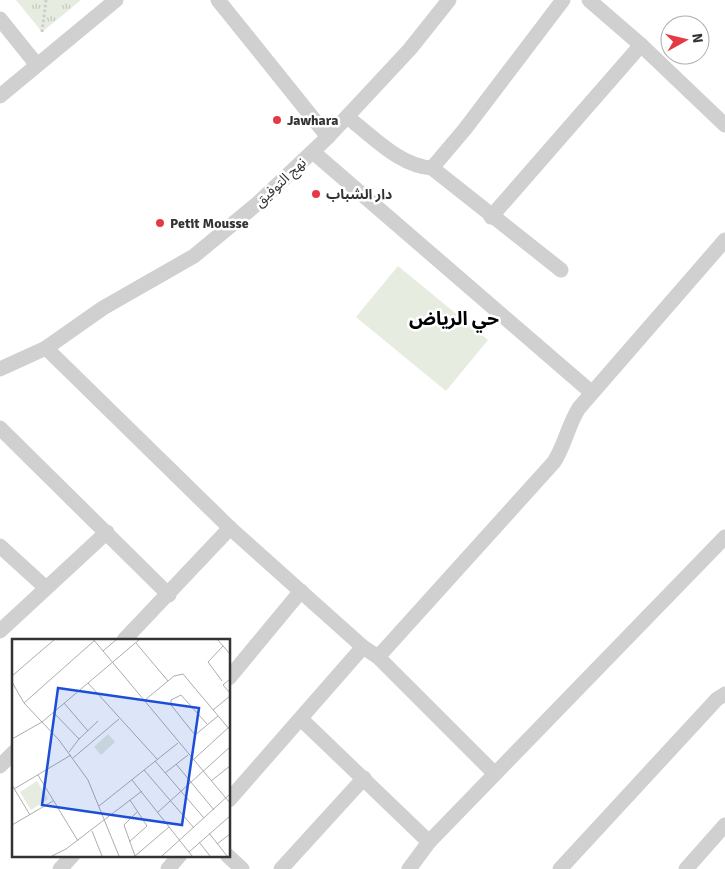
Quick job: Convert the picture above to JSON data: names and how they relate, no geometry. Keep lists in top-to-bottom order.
{
  "streets": {
    "street": ["نهج التوفيق"]
  },
  "districts": ["حي الرياض"],
  "places": ["Jawhara", "دار الشباب", "Petit Mousse"],
  "north": "right"
}
